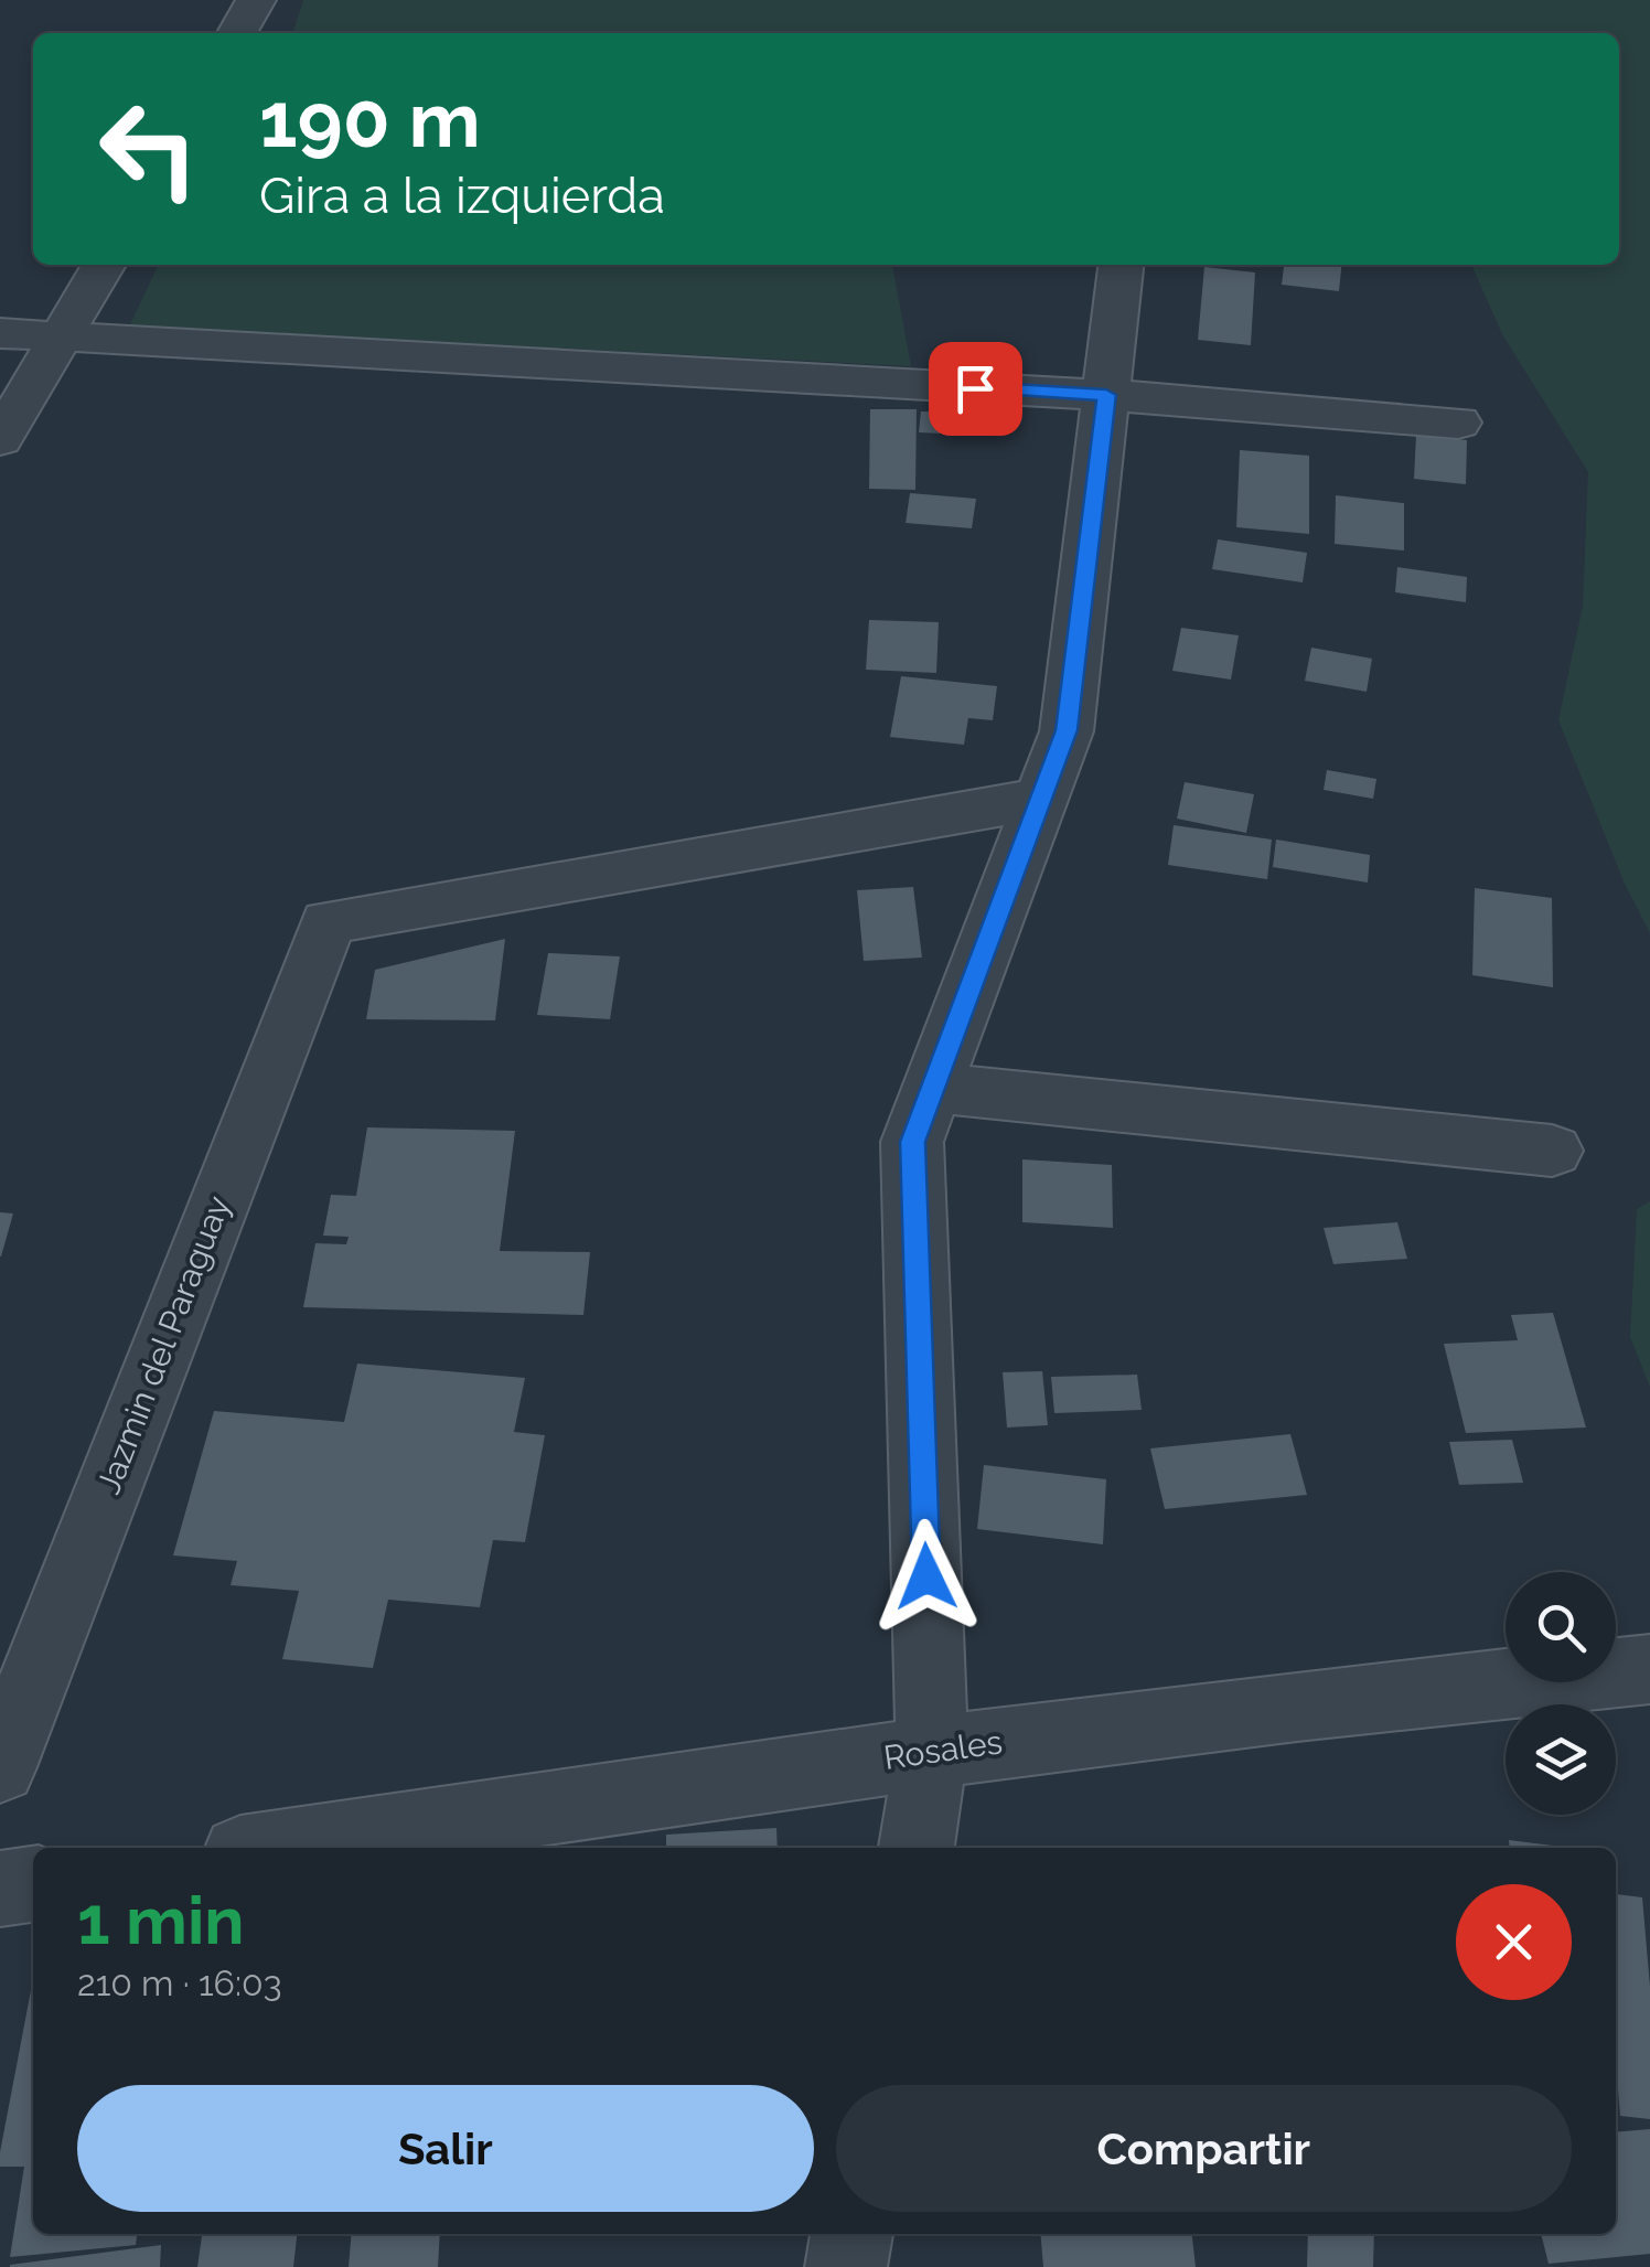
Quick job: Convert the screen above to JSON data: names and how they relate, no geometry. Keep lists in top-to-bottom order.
{
  "streets": {
    "street": ["Jazmin del Paraguay", "Rosales"]
  },
  "page": {
    "turn": ["190 m", "Gira a la izquierda"],
    "heading": ["1 min", "210 m · 16:03"],
    "buttons": ["Salir", "Compartir"]
  }
}
